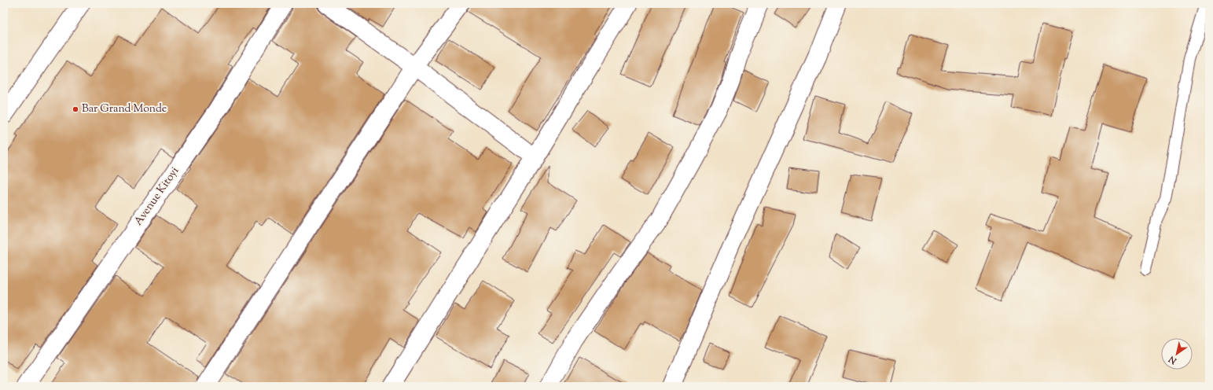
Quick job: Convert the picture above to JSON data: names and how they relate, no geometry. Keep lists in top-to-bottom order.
{
  "streets": {
    "street": ["Avenue Kitoyi"]
  },
  "places": ["Bar Grand Monde"],
  "north": "bottom left"
}
